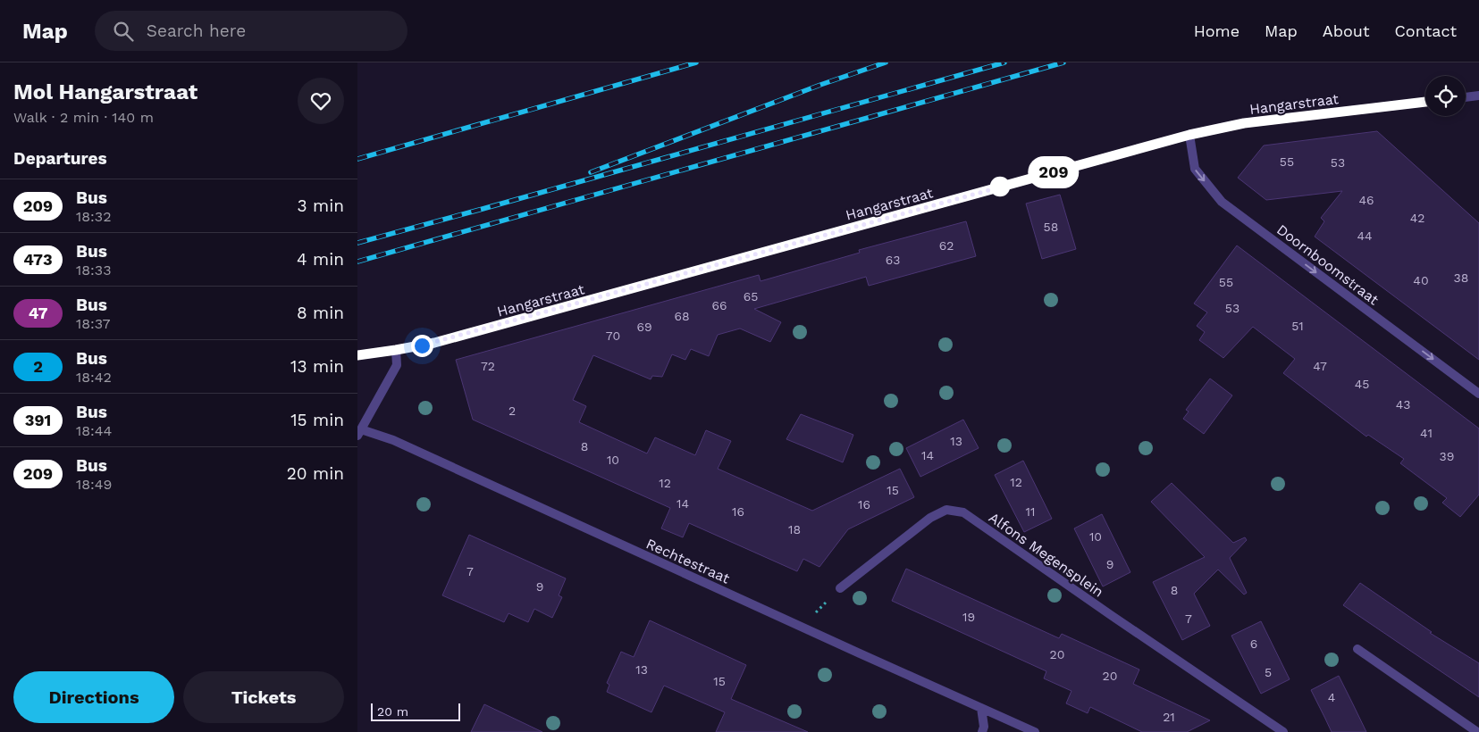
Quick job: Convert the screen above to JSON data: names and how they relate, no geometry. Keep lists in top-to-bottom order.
{
  "streets": {
    "street": [
      "Hangarstraat",
      "Doornboomstraat",
      "Alfons Megensplein",
      "Rechtestraat"
    ]
  },
  "crossings": [
    ["Hangarstraat", "Doornboomstraat"]
  ],
  "one_way": ["Doornboomstraat"],
  "lines": ["bus line 209"],
  "house_numbers": [
    "55",
    "53",
    "46",
    "42",
    "58",
    "44",
    "62",
    "63",
    "38",
    "40",
    "55",
    "65",
    "66",
    "53",
    "68",
    "51",
    "69",
    "70",
    "72",
    "47",
    "45",
    "43",
    "2",
    "41",
    "13",
    "8",
    "14",
    "39",
    "10",
    "12",
    "12",
    "15",
    "14",
    "16",
    "16",
    "11",
    "18",
    "10",
    "9",
    "7",
    "9",
    "8",
    "19",
    "7",
    "6",
    "20",
    "13",
    "5",
    "20",
    "15",
    "4",
    "21"
  ],
  "scale_bar": "20 m",
  "page": {
    "header": "Map",
    "search": "Search here",
    "nav": [
      "Home",
      "Map",
      "About",
      "Contact"
    ],
    "heading": [
      ["Mol Hangarstraat", "Walk · 2 min · 140 m"],
      "Departures"
    ],
    "on_map": "209",
    "list": [
      {
        "mark": "209",
        "name": "Bus",
        "note": "18:32",
        "value": "3 min"
      },
      {
        "mark": "473",
        "name": "Bus",
        "note": "18:33",
        "value": "4 min"
      },
      {
        "mark": "47",
        "name": "Bus",
        "note": "18:37",
        "value": "8 min"
      },
      {
        "mark": "2",
        "name": "Bus",
        "note": "18:42",
        "value": "13 min"
      },
      {
        "mark": "391",
        "name": "Bus",
        "note": "18:44",
        "value": "15 min"
      },
      {
        "mark": "209",
        "name": "Bus",
        "note": "18:49",
        "value": "20 min"
      }
    ],
    "buttons": ["Directions", "Tickets"],
    "scale": "20 m"
  }
}
